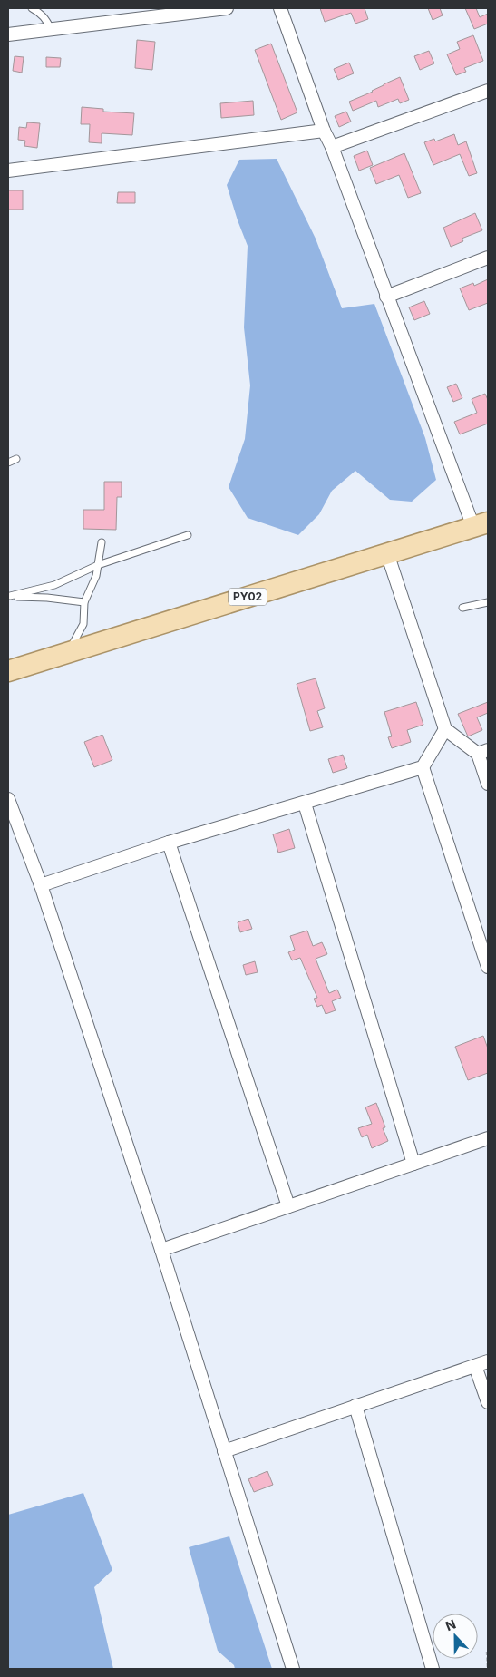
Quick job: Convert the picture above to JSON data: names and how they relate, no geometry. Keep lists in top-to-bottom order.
{
  "streets": {
    "main road": ["PY02"]
  },
  "north": "top"
}
